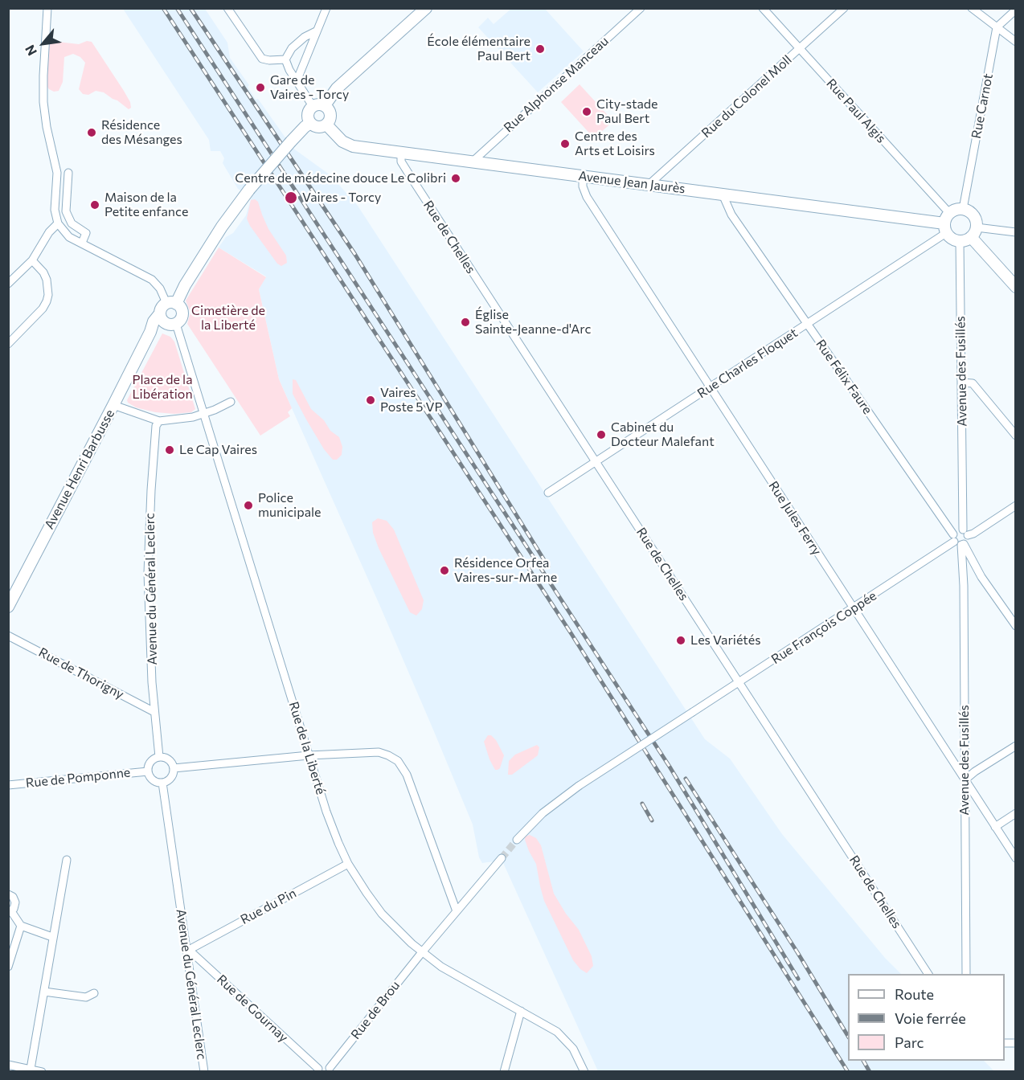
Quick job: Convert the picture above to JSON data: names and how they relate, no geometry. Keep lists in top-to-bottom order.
{
  "streets": {
    "main road": ["Avenue Jean Jaurès", "Avenue Henri Barbusse"],
    "street": [
      "Rue Alphonse Manceau",
      "Rue du Colonel Moll",
      "Rue Carnot",
      "Rue Paul Algis",
      "Rue de Chelles",
      "Rue Charles Floquet",
      "Avenue des Fusillés",
      "Rue Félix Faure",
      "Rue Jules Ferry",
      "Avenue du Général Leclerc",
      "Rue François Coppée",
      "Rue de Thorigny",
      "Rue de la Liberté",
      "Rue de Pomponne",
      "Rue du Pin",
      "Rue de Gournay",
      "Rue de Brou"
    ]
  },
  "crossings": [
    ["Rue Alphonse Manceau", "Avenue Jean Jaurès"],
    ["Rue du Colonel Moll", "Rue Paul Algis"],
    ["Rue du Colonel Moll", "Avenue Jean Jaurès"],
    ["Rue Carnot", "Rue Paul Algis"],
    ["Rue Carnot", "Avenue Jean Jaurès"],
    ["Rue Carnot", "Rue Charles Floquet"],
    ["Rue Carnot", "Avenue des Fusillés"],
    ["Rue Paul Algis", "Avenue Jean Jaurès"],
    ["Rue Paul Algis", "Rue Charles Floquet"],
    ["Rue Paul Algis", "Avenue des Fusillés"],
    ["Avenue Jean Jaurès", "Rue de Chelles"],
    ["Avenue Jean Jaurès", "Rue Charles Floquet"],
    ["Avenue Jean Jaurès", "Avenue des Fusillés"],
    ["Avenue Jean Jaurès", "Rue Félix Faure"],
    ["Avenue Jean Jaurès", "Rue Jules Ferry"],
    ["Rue de Chelles", "Rue Charles Floquet"],
    ["Rue de Chelles", "Rue François Coppée"],
    ["Rue Charles Floquet", "Avenue des Fusillés"],
    ["Rue Charles Floquet", "Rue Félix Faure"],
    ["Rue Charles Floquet", "Rue Jules Ferry"],
    ["Avenue des Fusillés", "Rue Félix Faure"],
    ["Avenue des Fusillés", "Rue Jules Ferry"],
    ["Avenue des Fusillés", "Rue François Coppée"],
    ["Rue Félix Faure", "Rue François Coppée"],
    ["Avenue Henri Barbusse", "Rue de la Liberté"],
    ["Rue Jules Ferry", "Rue François Coppée"],
    ["Avenue du Général Leclerc", "Rue de Thorigny"],
    ["Avenue du Général Leclerc", "Rue de Pomponne"],
    ["Avenue du Général Leclerc", "Rue du Pin"],
    ["Avenue du Général Leclerc", "Rue de Gournay"],
    ["Rue de la Liberté", "Rue du Pin"],
    ["Rue de la Liberté", "Rue de Brou"],
    ["Rue du Pin", "Rue de Gournay"]
  ],
  "parks": ["Cimetière de la Liberté", "Place de la Libération"],
  "places": [
    "École élémentaire Paul Bert",
    "Gare de Vaires - Torcy",
    "City-stade Paul Bert",
    "Résidence des Mésanges",
    "Centre des Arts et Loisirs",
    "Centre de médecine douce Le Colibri",
    "Vaires - Torcy",
    "Maison de la Petite enfance",
    "Église Sainte-Jeanne-d'Arc",
    "Vaires Poste 5 VP",
    "Cabinet du Docteur Malefant",
    "Le Cap Vaires",
    "Police municipale",
    "Résidence Orfea Vaires-sur-Marne",
    "Les Variétés"
  ],
  "legend": ["Route", "Voie ferrée", "Parc"],
  "north": "bottom left"
}
